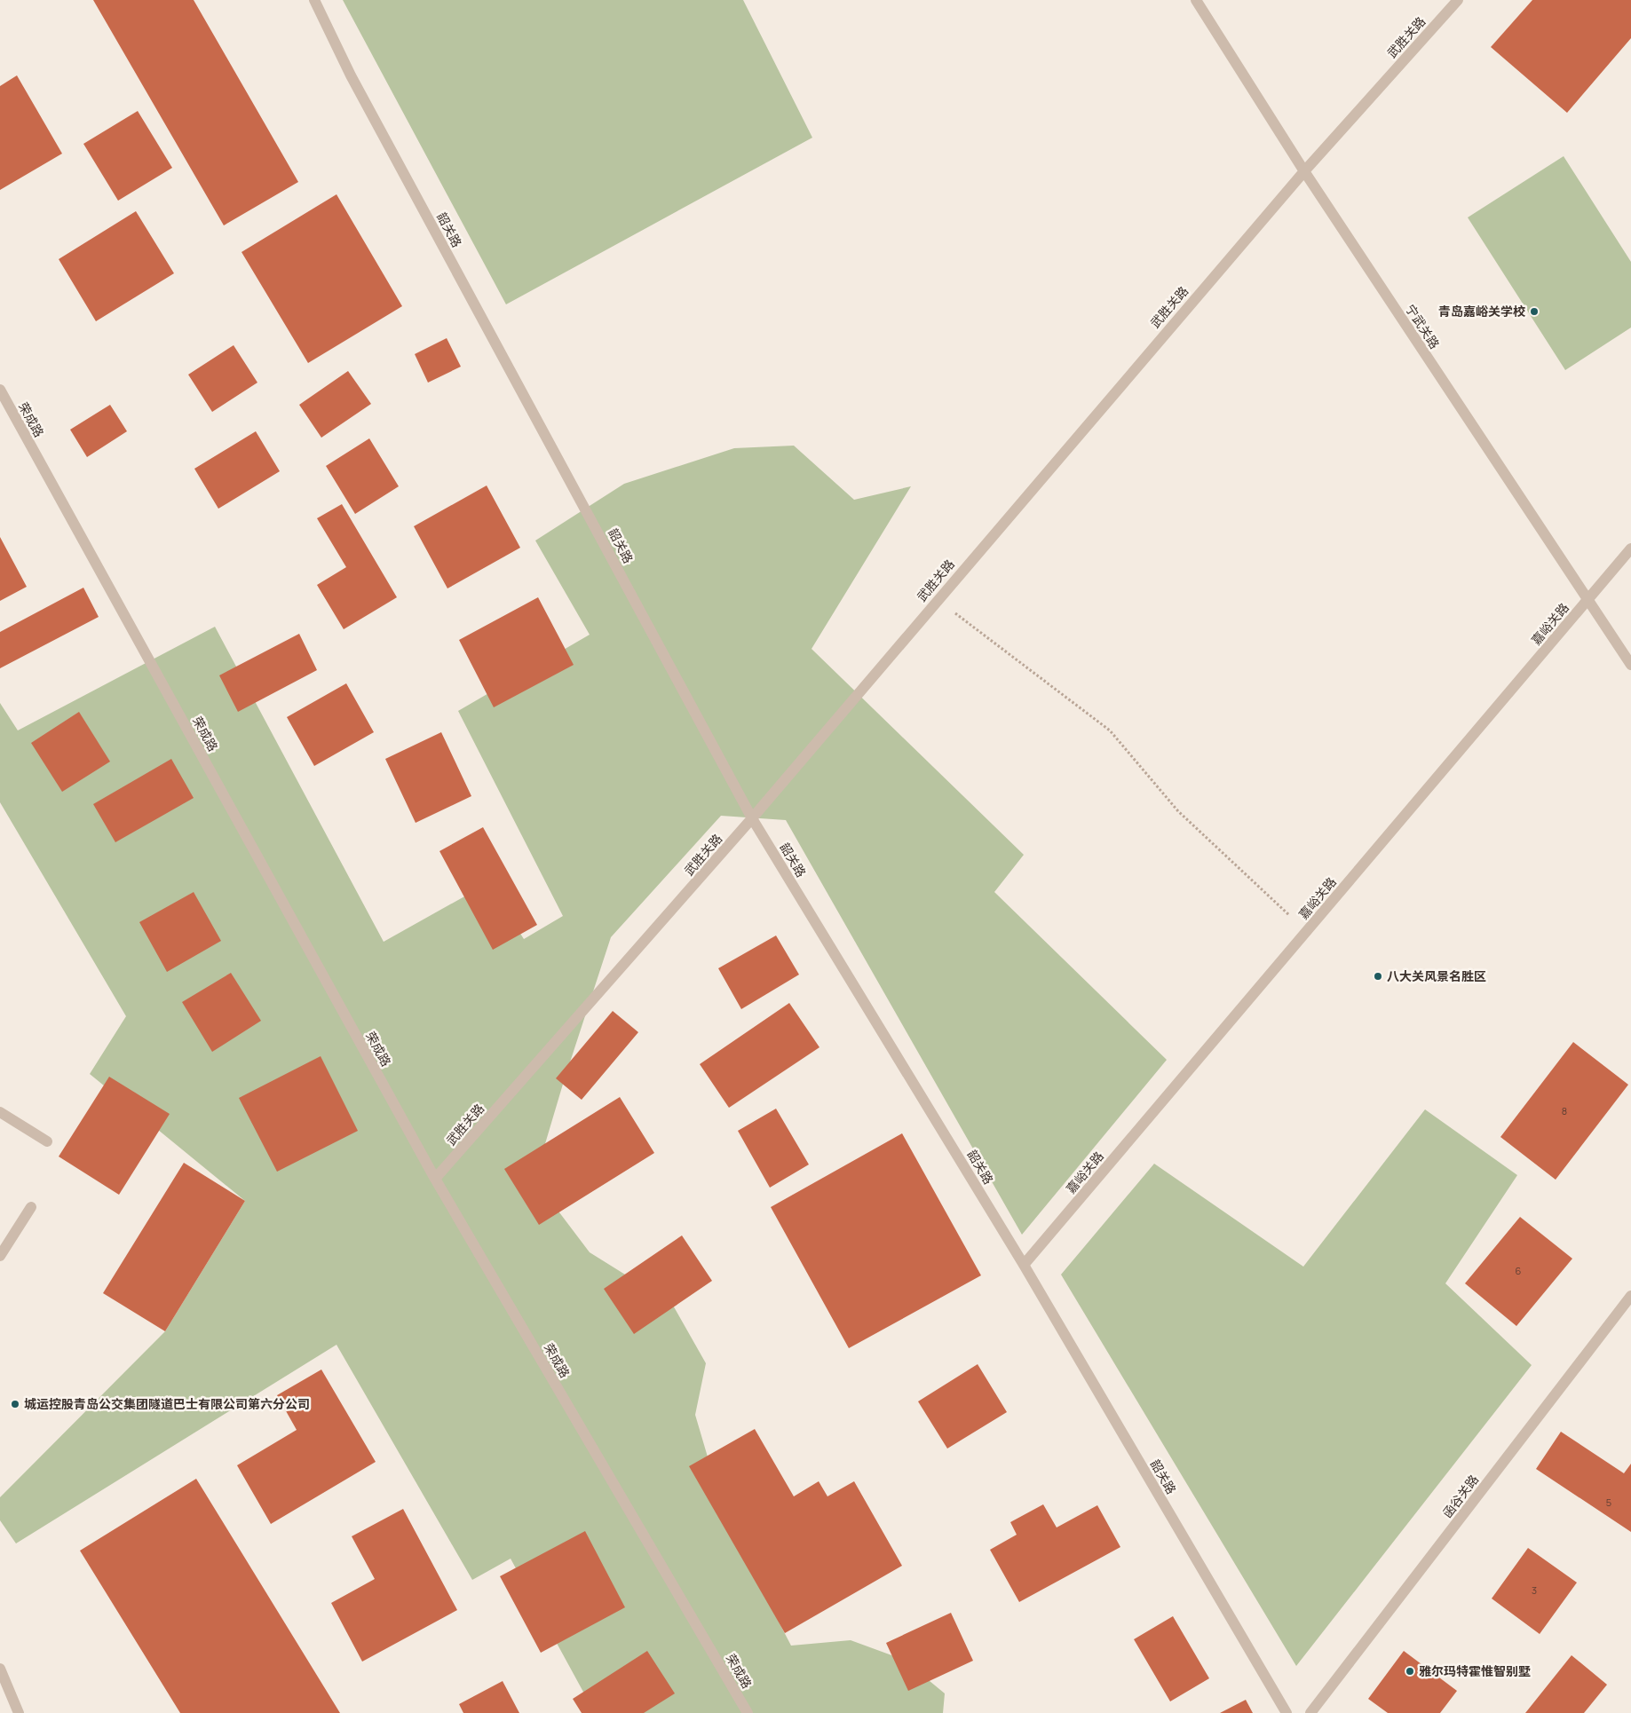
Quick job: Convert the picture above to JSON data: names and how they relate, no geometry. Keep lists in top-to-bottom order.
{
  "streets": {
    "street": [
      "武胜关路",
      "韶关路",
      "宁武关路",
      "荣成路",
      "嘉峪关路",
      "函谷关路"
    ]
  },
  "crossings": [
    ["武胜关路", "韶关路"],
    ["武胜关路", "宁武关路"],
    ["武胜关路", "荣成路"],
    ["韶关路", "嘉峪关路"],
    ["宁武关路", "嘉峪关路"]
  ],
  "places": [
    "青岛嘉峪关学校",
    "八大关风景名胜区",
    "城运控股青岛公交集团隧道巴士有限公司第六分公司",
    "雅尔玛特霍惟智别墅"
  ],
  "house_numbers": [
    "8",
    "6",
    "5",
    "3"
  ]
}
